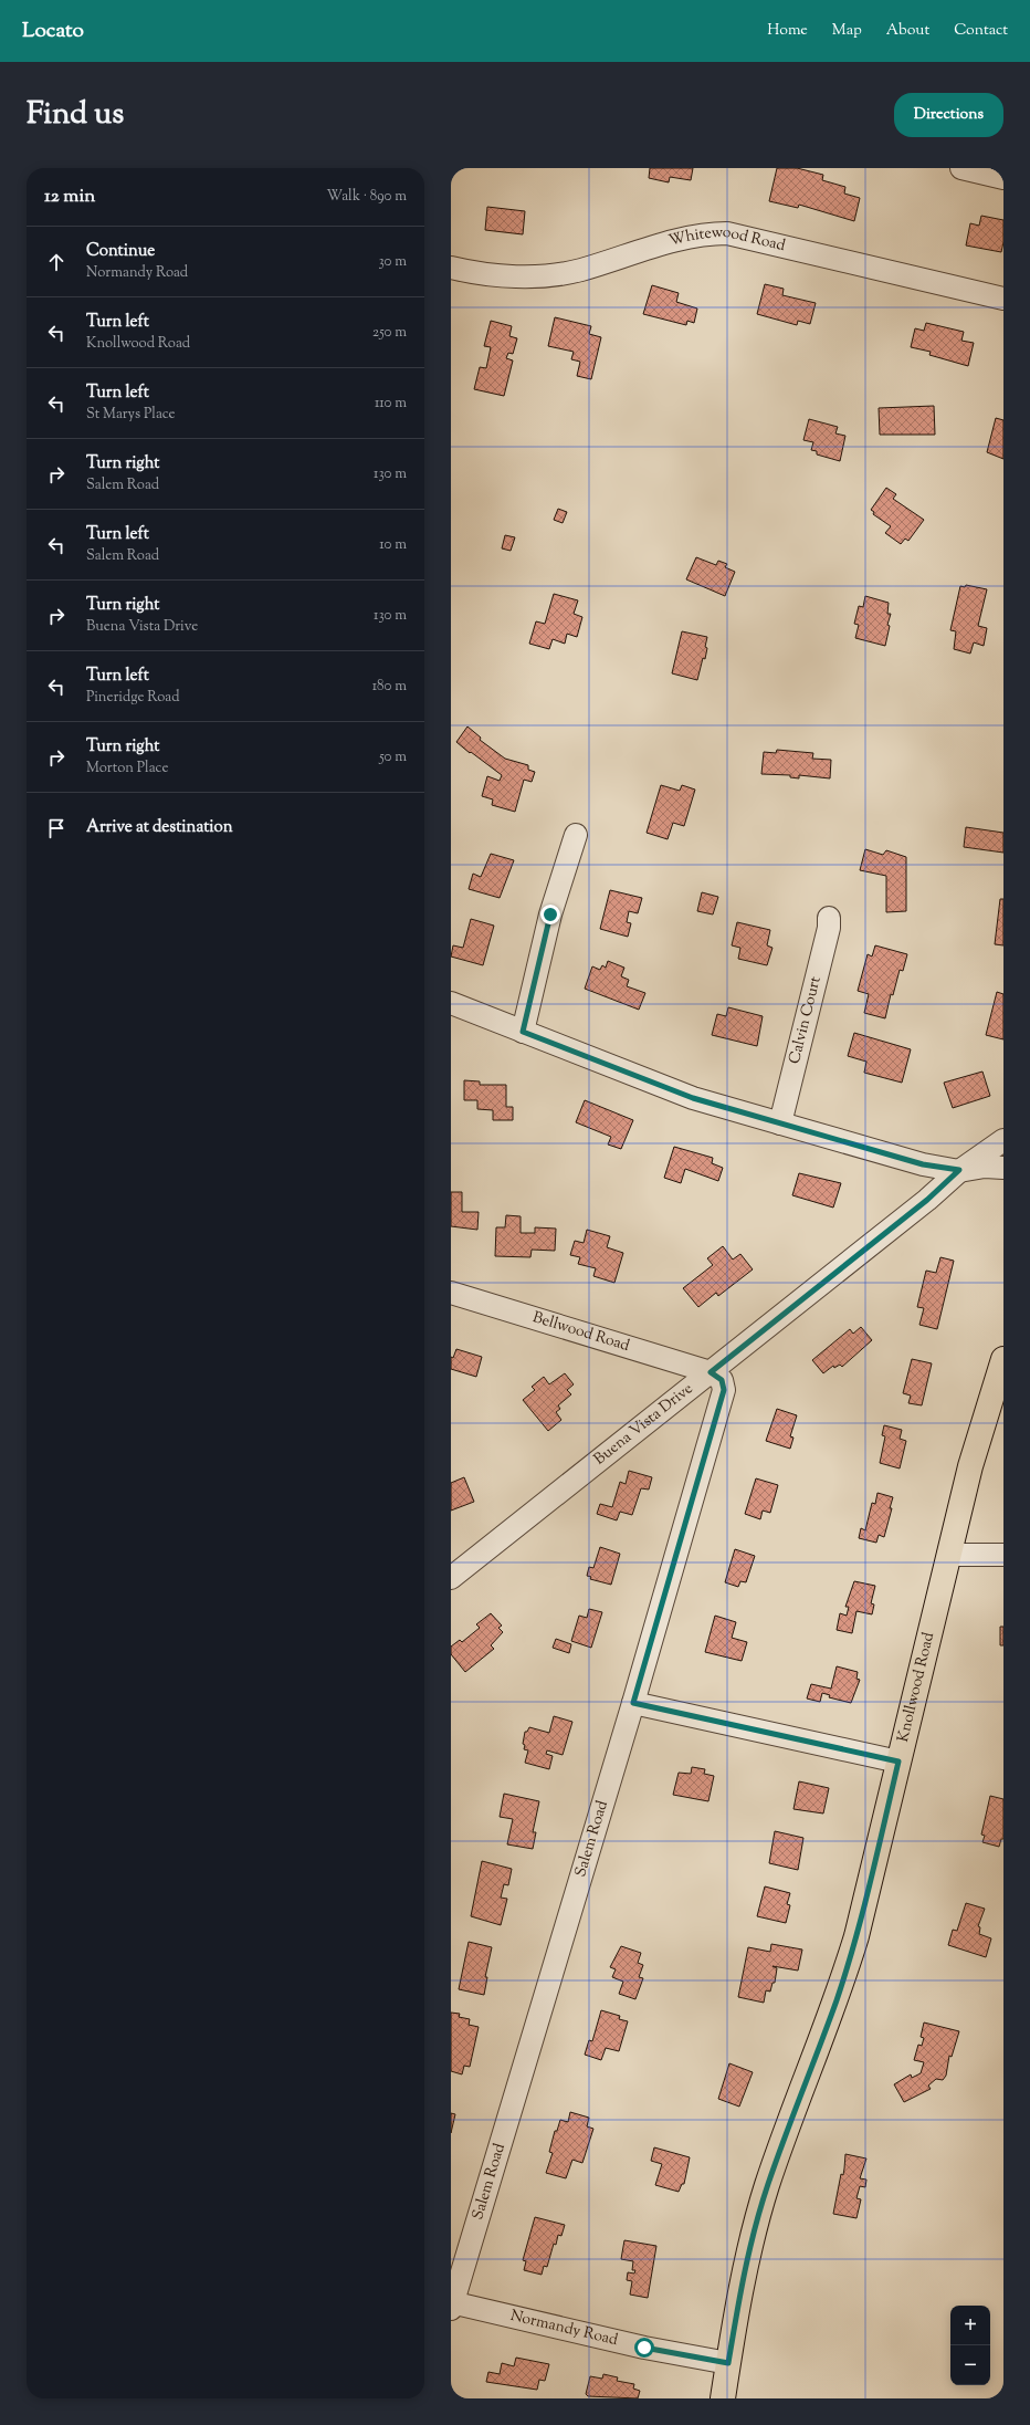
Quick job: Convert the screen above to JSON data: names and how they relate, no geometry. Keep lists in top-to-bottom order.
{
  "streets": {
    "main road": ["Knollwood Road"],
    "street": [
      "Whitewood Road",
      "Calvin Court",
      "Bellwood Road",
      "Buena Vista Drive",
      "Salem Road",
      "Normandy Road"
    ]
  },
  "crossings": [
    ["Bellwood Road", "Buena Vista Drive"],
    ["Bellwood Road", "Salem Road"],
    ["Buena Vista Drive", "Salem Road"],
    ["Knollwood Road", "Normandy Road"],
    ["Salem Road", "Normandy Road"]
  ],
  "page": {
    "header": "Locato",
    "nav": [
      "Home",
      "Map",
      "About",
      "Contact"
    ],
    "title": "Find us",
    "buttons": "Directions",
    "heading": ["12 min", "Walk · 890 m"],
    "list": [
      ["Continue", "Normandy Road", "30 m"],
      ["Turn left", "Knollwood Road", "250 m"],
      ["Turn left", "St Marys Place", "110 m"],
      ["Turn right", "Salem Road", "130 m"],
      ["Turn left", "Salem Road", "10 m"],
      ["Turn right", "Buena Vista Drive", "130 m"],
      ["Turn left", "Pineridge Road", "180 m"],
      ["Turn right", "Morton Place", "50 m"],
      "Arrive at destination"
    ],
    "map_buttons": ["+", "−"]
  }
}
